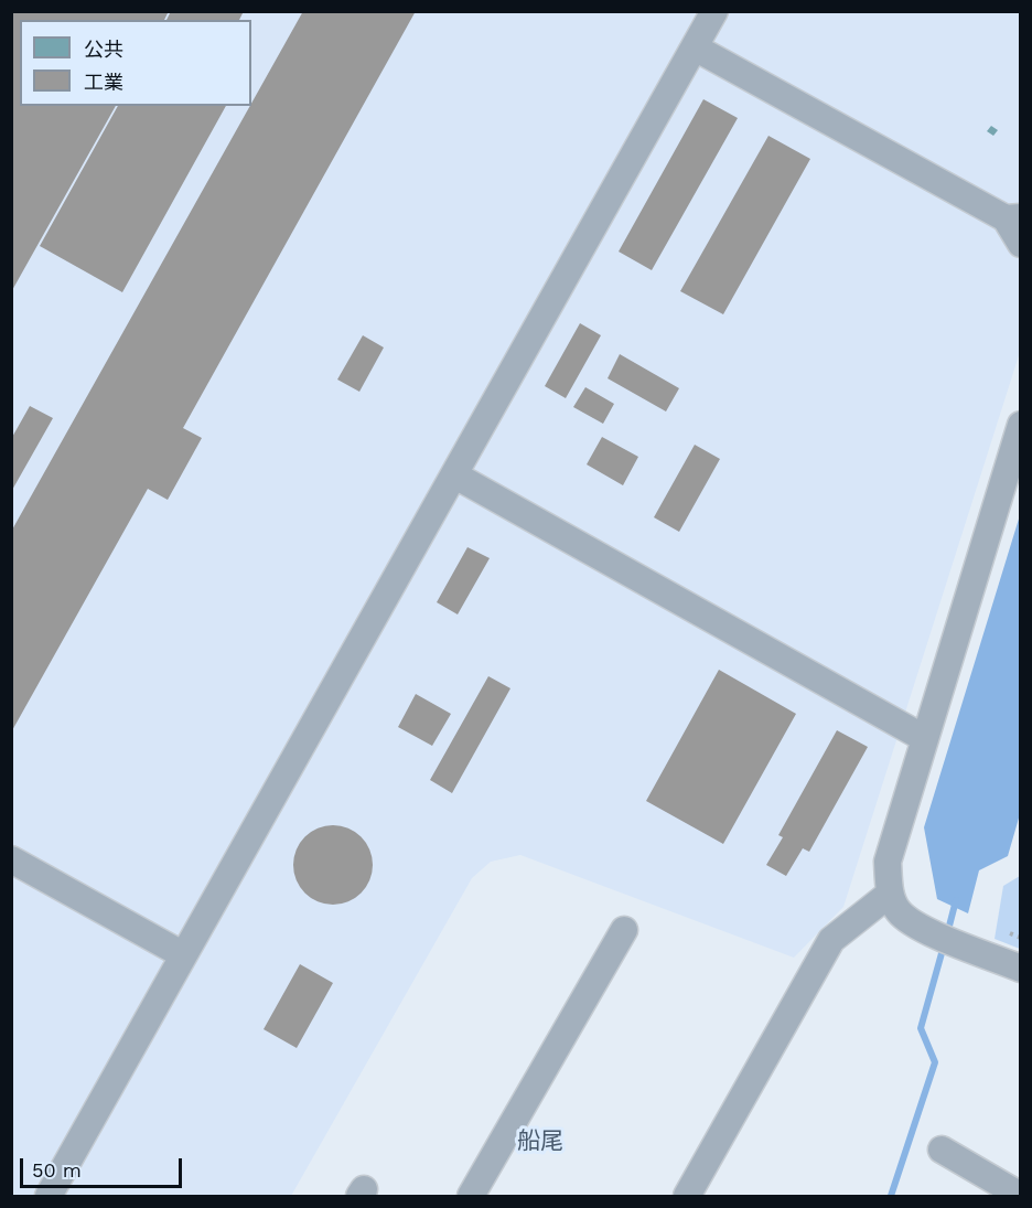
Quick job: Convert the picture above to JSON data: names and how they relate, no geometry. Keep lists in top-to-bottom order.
{
  "districts": ["船尾"],
  "legend": ["公共", "工業"],
  "scale_bar": "50 m"
}
